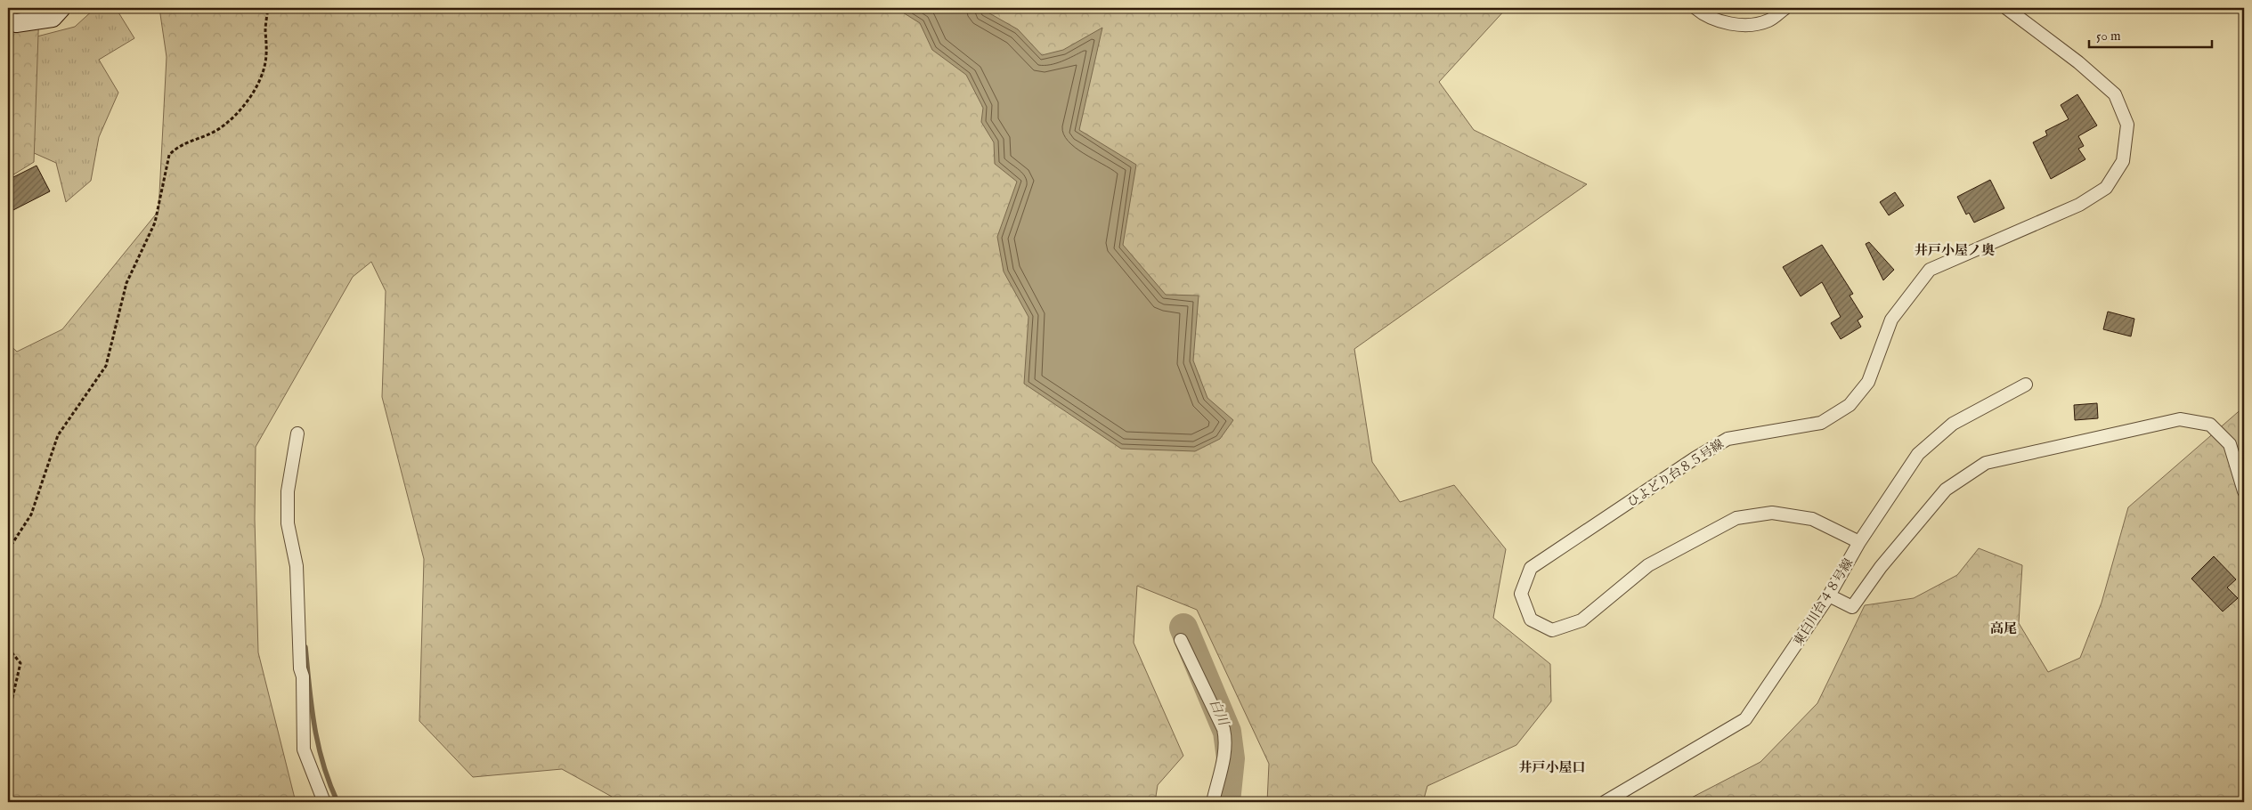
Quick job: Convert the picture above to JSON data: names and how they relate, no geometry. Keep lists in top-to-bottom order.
{
  "streets": {
    "street": ["ひよどり台８５号線", "東白川台４８号線"]
  },
  "crossings": [
    ["ひよどり台８５号線", "東白川台４８号線"]
  ],
  "districts": ["井戸小屋ノ奥", "高尾", "井戸小屋口"],
  "water": ["白川"],
  "scale_bar": "50 m"
}
